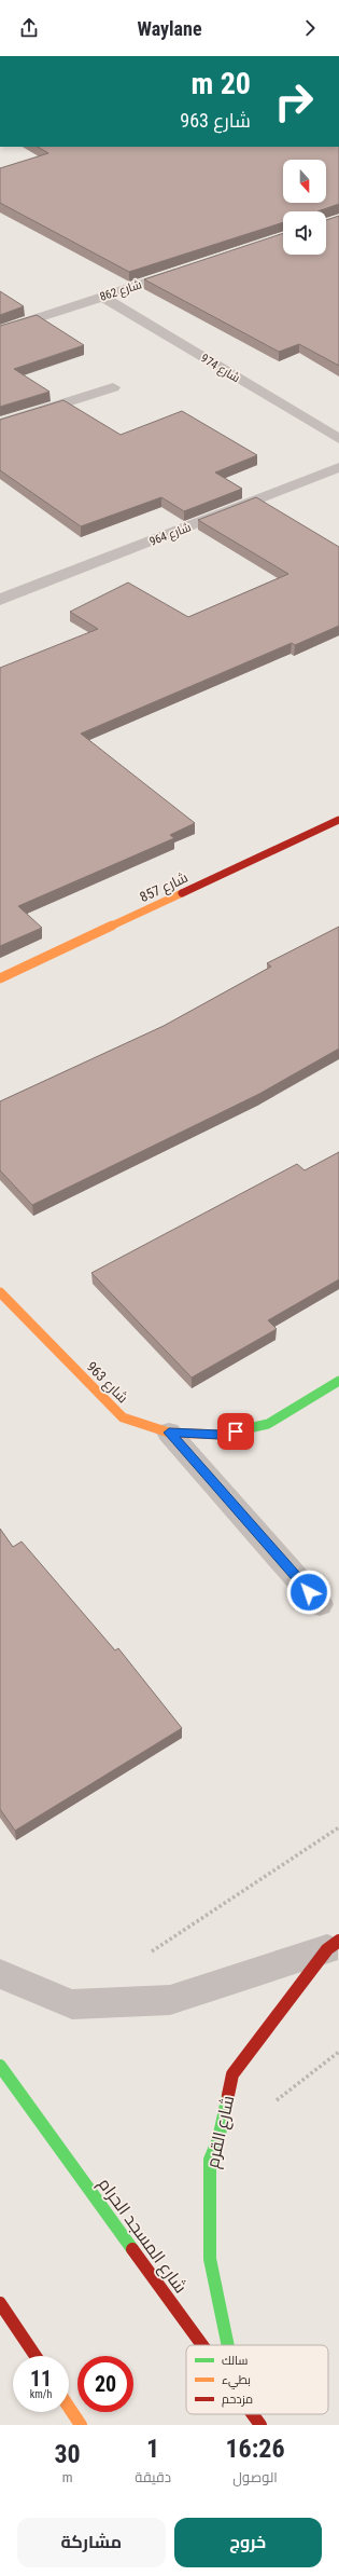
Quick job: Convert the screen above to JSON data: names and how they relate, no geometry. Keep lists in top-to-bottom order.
{
  "streets": {
    "street": [
      "شارع 862",
      "شارع 974",
      "شارع 964",
      "شارع 857",
      "شارع 963",
      "شارع القرم",
      "شارع المسجد الحرام"
    ]
  },
  "crossings": [
    ["شارع 862", "شارع 974"]
  ],
  "legend": ["سالك", "بطيء", "مزدحم"],
  "north": "bottom",
  "page": {
    "header": "Waylane",
    "turn": ["20 m", "شارع 963"],
    "speed": "11 km/h",
    "limit": "20",
    "eta": [
      "16:26",
      "الوصول",
      "1",
      "دقيقة",
      "30",
      "m"
    ],
    "buttons": ["خروج", "مشاركة"]
  }
}
